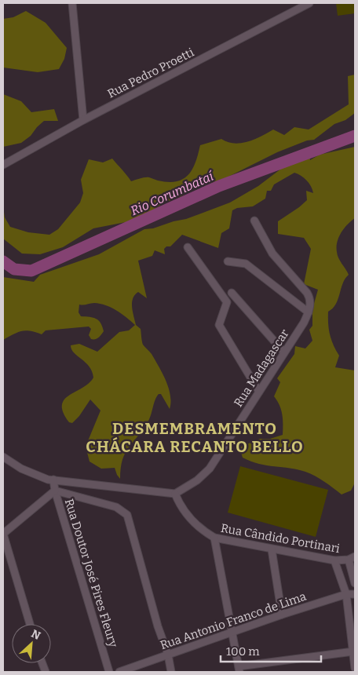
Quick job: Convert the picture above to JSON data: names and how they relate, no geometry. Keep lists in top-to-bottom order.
{
  "streets": {
    "street": [
      "Rua Pedro Proetti",
      "Rua Madagascar",
      "Rua Cândido Portinari",
      "Rua Doutor José Pires Fleury",
      "Rua Antonio Franco de Lima"
    ]
  },
  "crossings": [
    ["Rua Madagascar", "Rua Cândido Portinari"]
  ],
  "districts": ["DESMEMBRAMENTO CHÁCARA RECANTO BELLO"],
  "water": ["Rio Corumbataí"],
  "scale_bar": "100 m",
  "north": "top right"
}
